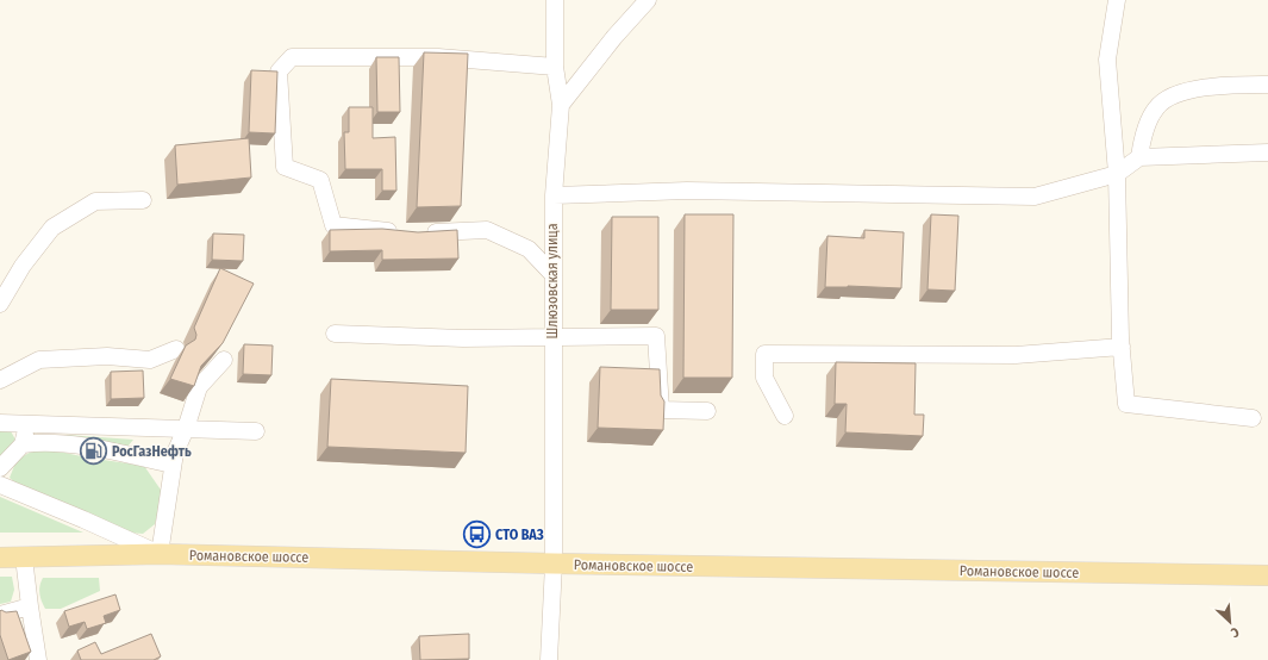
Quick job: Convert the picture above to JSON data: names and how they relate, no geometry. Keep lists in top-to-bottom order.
{
  "streets": {
    "main road": ["Романовское шоссе"],
    "street": ["Шлюзовская улица"]
  },
  "crossings": [
    ["Шлюзовская улица", "Романовское шоссе"]
  ],
  "places": {
    "fuel station": ["РосГазНефть"],
    "bus stop": ["СТО ВАЗ"]
  },
  "north": "bottom right"
}
